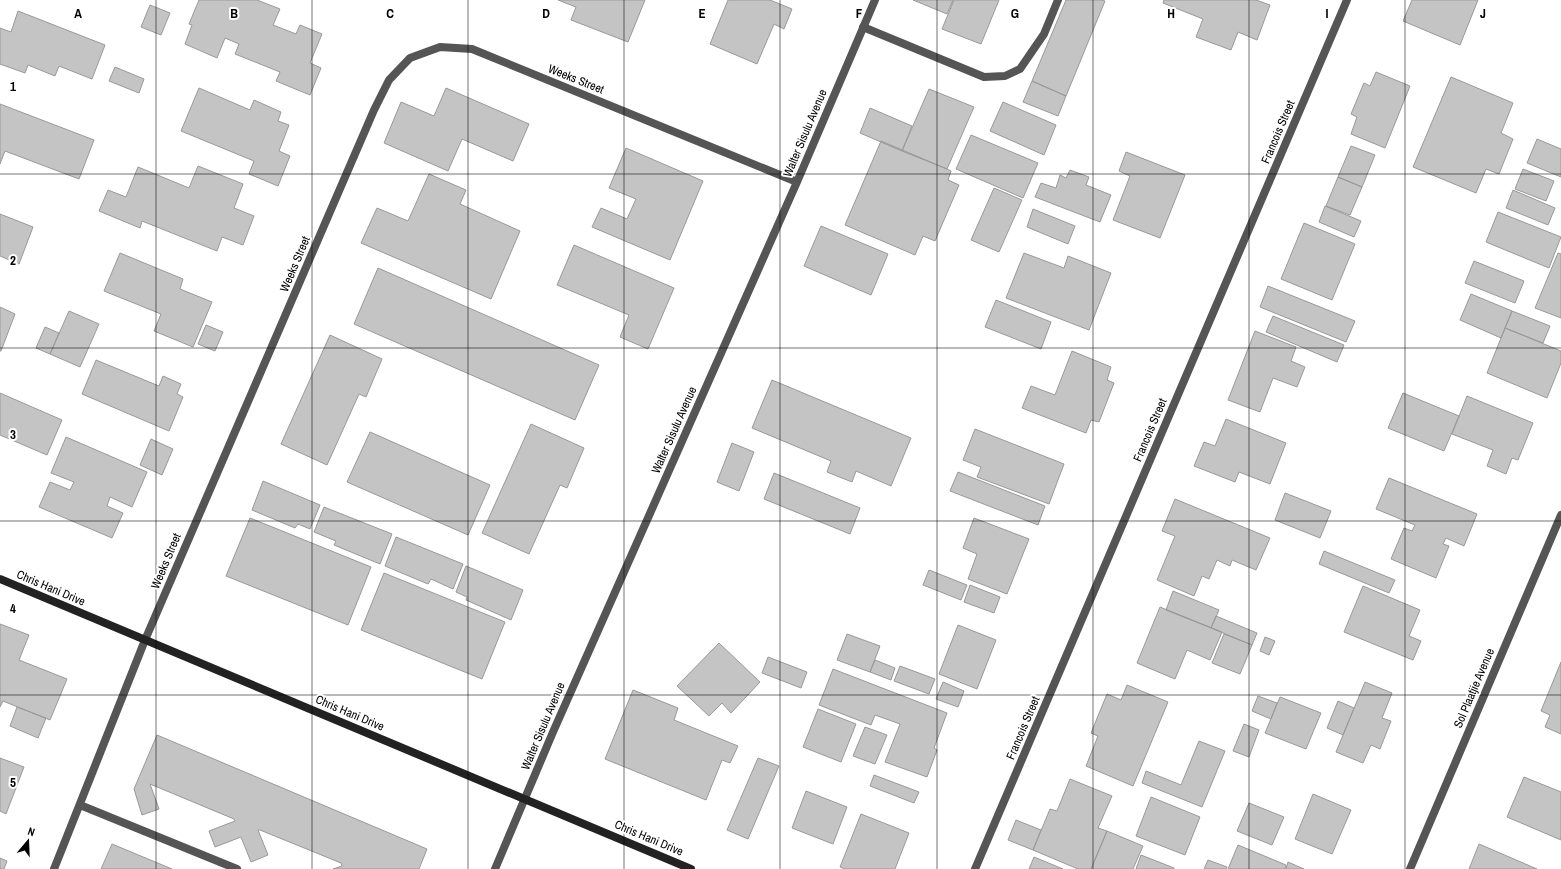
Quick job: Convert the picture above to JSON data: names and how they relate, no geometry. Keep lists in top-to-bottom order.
{
  "streets": {
    "street": [
      "Weeks Street",
      "Francois Street",
      "Walter Sisulu Avenue",
      "Chris Hani Drive",
      "Sol Plaatjie Avenue"
    ]
  },
  "crossings": [
    ["Weeks Street", "Walter Sisulu Avenue"],
    ["Weeks Street", "Chris Hani Drive"],
    ["Walter Sisulu Avenue", "Chris Hani Drive"]
  ],
  "north": "top",
  "grid": {
    "columns": [
      "A",
      "B",
      "C",
      "D",
      "E",
      "F",
      "G",
      "H",
      "I",
      "J"
    ],
    "rows": [
      "1",
      "2",
      "3",
      "4",
      "5"
    ]
  }
}
